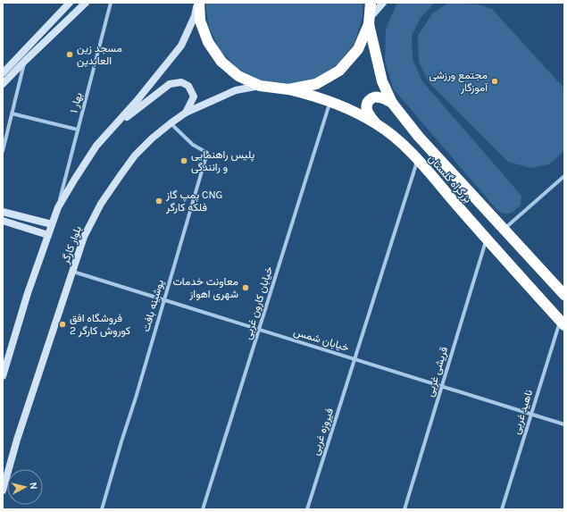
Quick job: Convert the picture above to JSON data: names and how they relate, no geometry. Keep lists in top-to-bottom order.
{
  "streets": {
    "highway": ["بزرگراه گلستان"],
    "main road": ["بلوار کارگر"],
    "street": [
      "بهار ۱",
      "خیابان کارون غربی",
      "پوشینه بافت",
      "خیابان شمس",
      "قریشی غربی",
      "ناهید غربی",
      "فیروزه غربی"
    ]
  },
  "crossings": [
    ["بزرگراه گلستان", "خیابان کارون غربی"],
    ["بزرگراه گلستان", "قریشی غربی"],
    ["بزرگراه گلستان", "ناهید غربی"],
    ["بزرگراه گلستان", "فیروزه غربی"],
    ["بلوار کارگر", "پوشینه بافت"],
    ["بلوار کارگر", "خیابان شمس"],
    ["خیابان کارون غربی", "خیابان شمس"],
    ["پوشینه بافت", "خیابان شمس"],
    ["خیابان شمس", "قریشی غربی"],
    ["خیابان شمس", "ناهید غربی"],
    ["خیابان شمس", "فیروزه غربی"]
  ],
  "places": [
    "مسجد زین العابدین",
    "مجتمع ورزشی آموزگار",
    "پلیس راهنمایی و رانندگی",
    "پمپ گاز CNG فلکه کارگر",
    "معاونت خدمات شهری اهواز",
    "فروشگاه افق کوروش کارگر 2"
  ],
  "north": "right"
}
